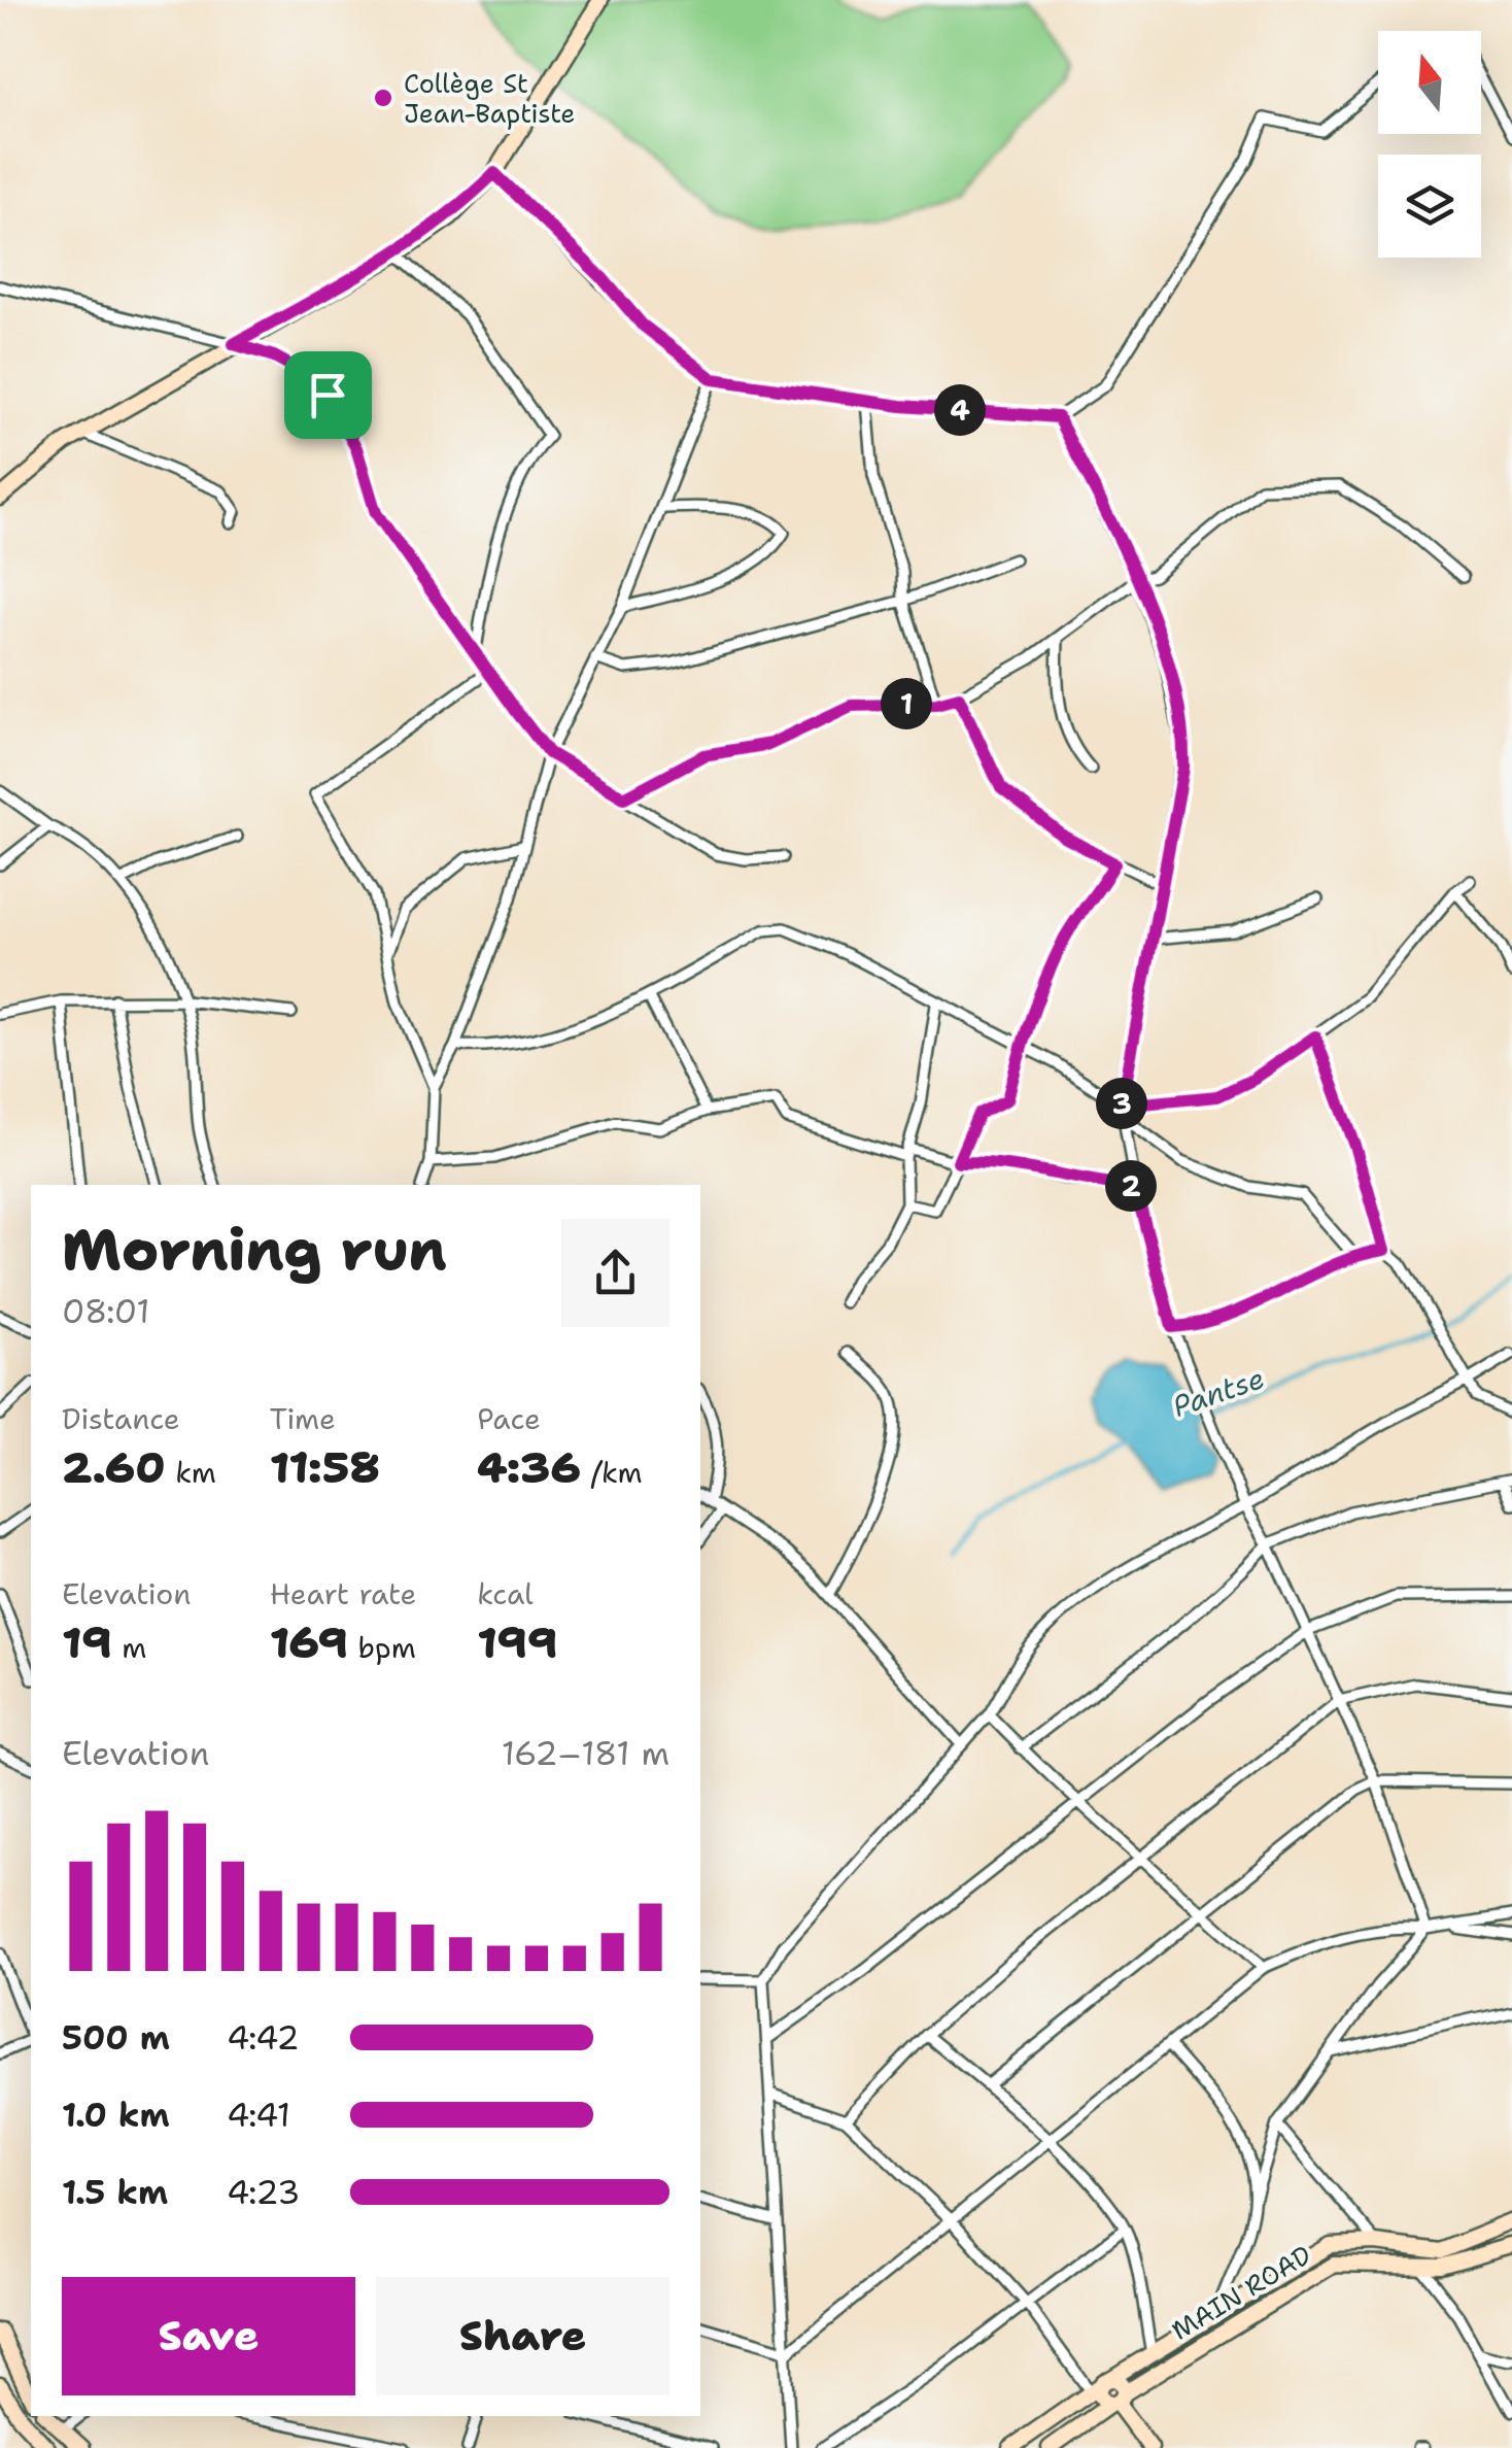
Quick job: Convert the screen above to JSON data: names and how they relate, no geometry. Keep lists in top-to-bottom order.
{
  "streets": {
    "main road": ["MAIN ROAD"]
  },
  "water": ["Pantse"],
  "places": ["Collège St Jean-Baptiste"],
  "north": "top",
  "page": {
    "pins": [
      "4",
      "1",
      "3",
      "2"
    ],
    "heading": ["Morning run", "08:01"],
    "stats": [
      ["Distance", "2.60 km"],
      ["Time", "11:58"],
      ["Pace", "4:36 /km"],
      ["Elevation", "19 m"],
      ["Heart rate", "169 bpm"],
      ["kcal", "199"]
    ],
    "chart": ["Elevation", "162–181 m"],
    "list": [
      {
        "name": "500 m",
        "note": "4:42"
      },
      {
        "name": "1.0 km",
        "note": "4:41"
      },
      {
        "name": "1.5 km",
        "note": "4:23"
      }
    ],
    "buttons": ["Save", "Share"]
  }
}
